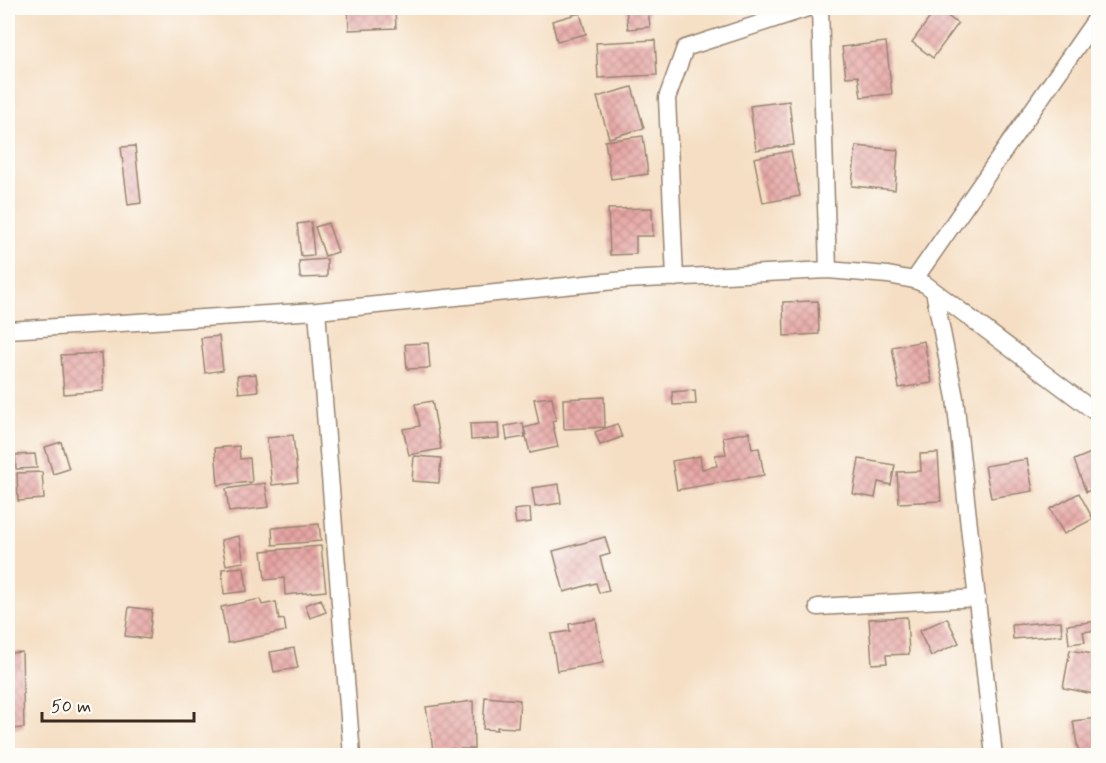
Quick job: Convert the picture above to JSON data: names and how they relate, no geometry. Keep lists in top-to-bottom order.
{
  "scale_bar": "50 m"
}
